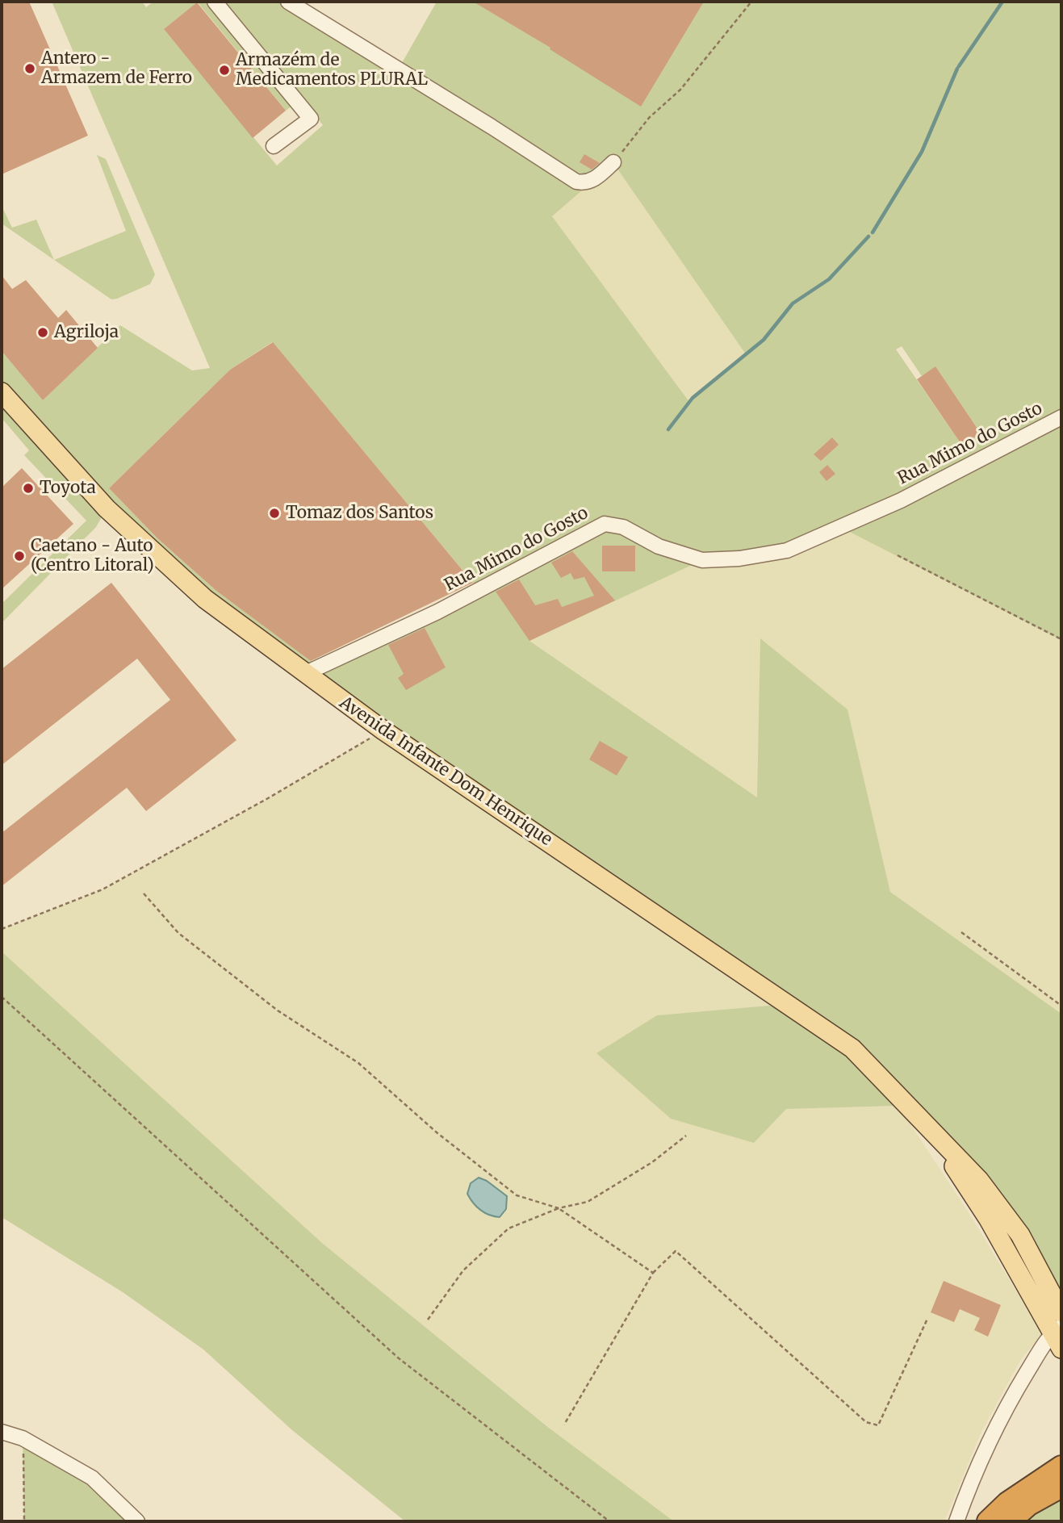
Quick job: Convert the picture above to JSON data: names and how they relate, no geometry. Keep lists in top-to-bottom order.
{
  "streets": {
    "main road": ["Avenida Infante Dom Henrique"],
    "street": ["Rua Mimo do Gosto"]
  },
  "crossings": [
    ["Rua Mimo do Gosto", "Avenida Infante Dom Henrique"]
  ],
  "places": [
    "Antero - Armazem de Ferro",
    "Armazém de Medicamentos PLURAL",
    "Agriloja",
    "Toyota",
    "Tomaz dos Santos",
    "Caetano - Auto (Centro Litoral)"
  ]
}
